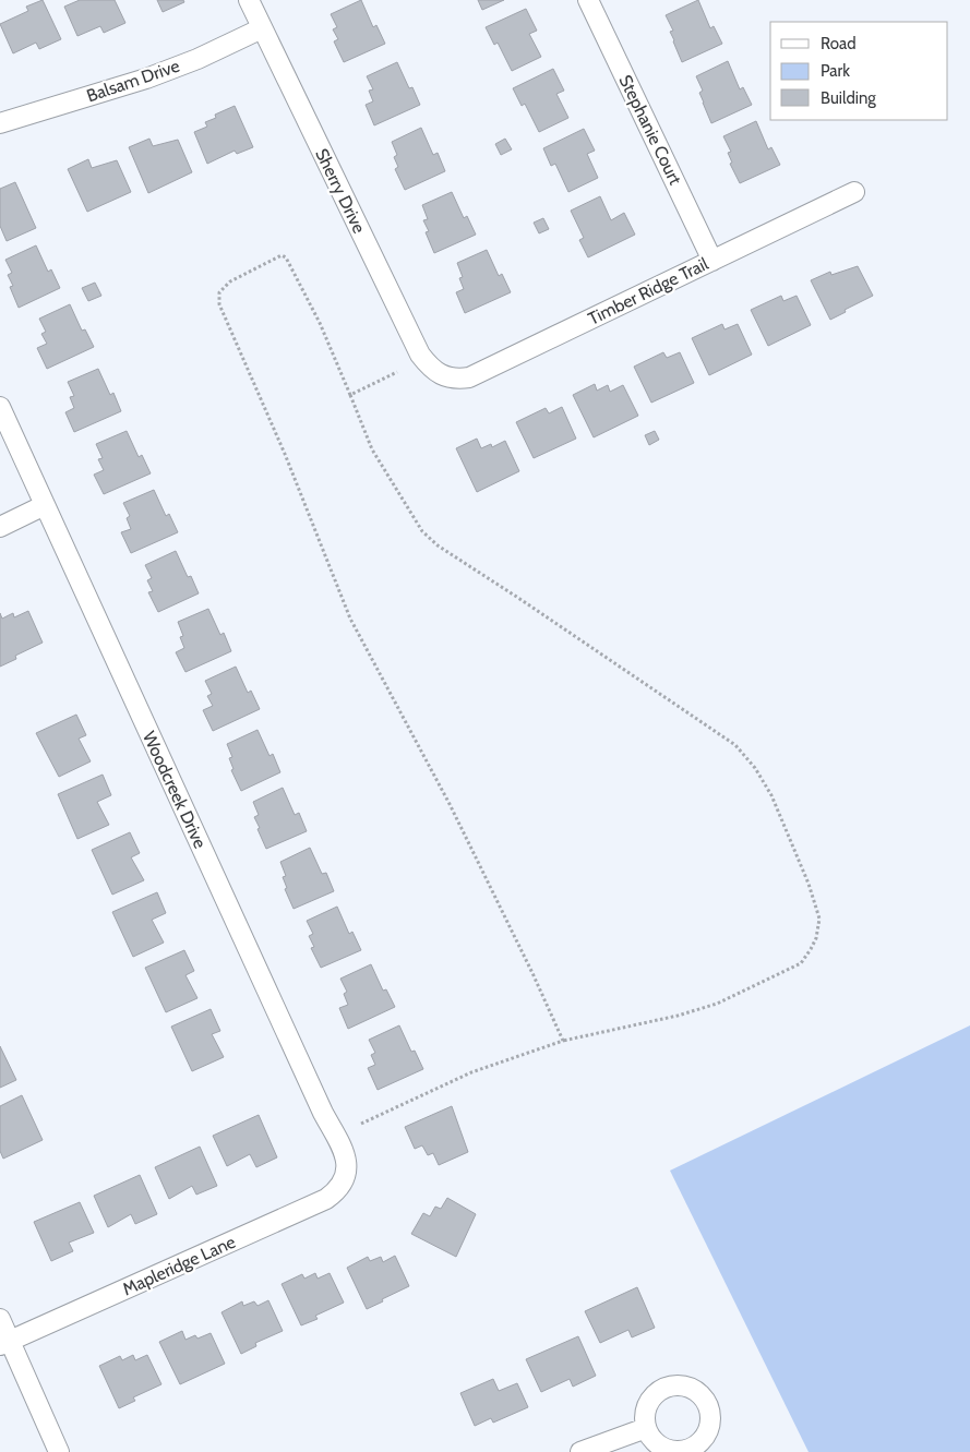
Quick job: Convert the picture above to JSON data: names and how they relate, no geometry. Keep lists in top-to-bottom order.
{
  "streets": {
    "street": [
      "Balsam Drive",
      "Stephanie Court",
      "Sherry Drive",
      "Timber Ridge Trail",
      "Woodcreek Drive",
      "Mapleridge Lane"
    ]
  },
  "crossings": [
    ["Balsam Drive", "Sherry Drive"],
    ["Stephanie Court", "Timber Ridge Trail"],
    ["Sherry Drive", "Timber Ridge Trail"],
    ["Woodcreek Drive", "Mapleridge Lane"]
  ],
  "legend": ["Road", "Park", "Building"]
}
